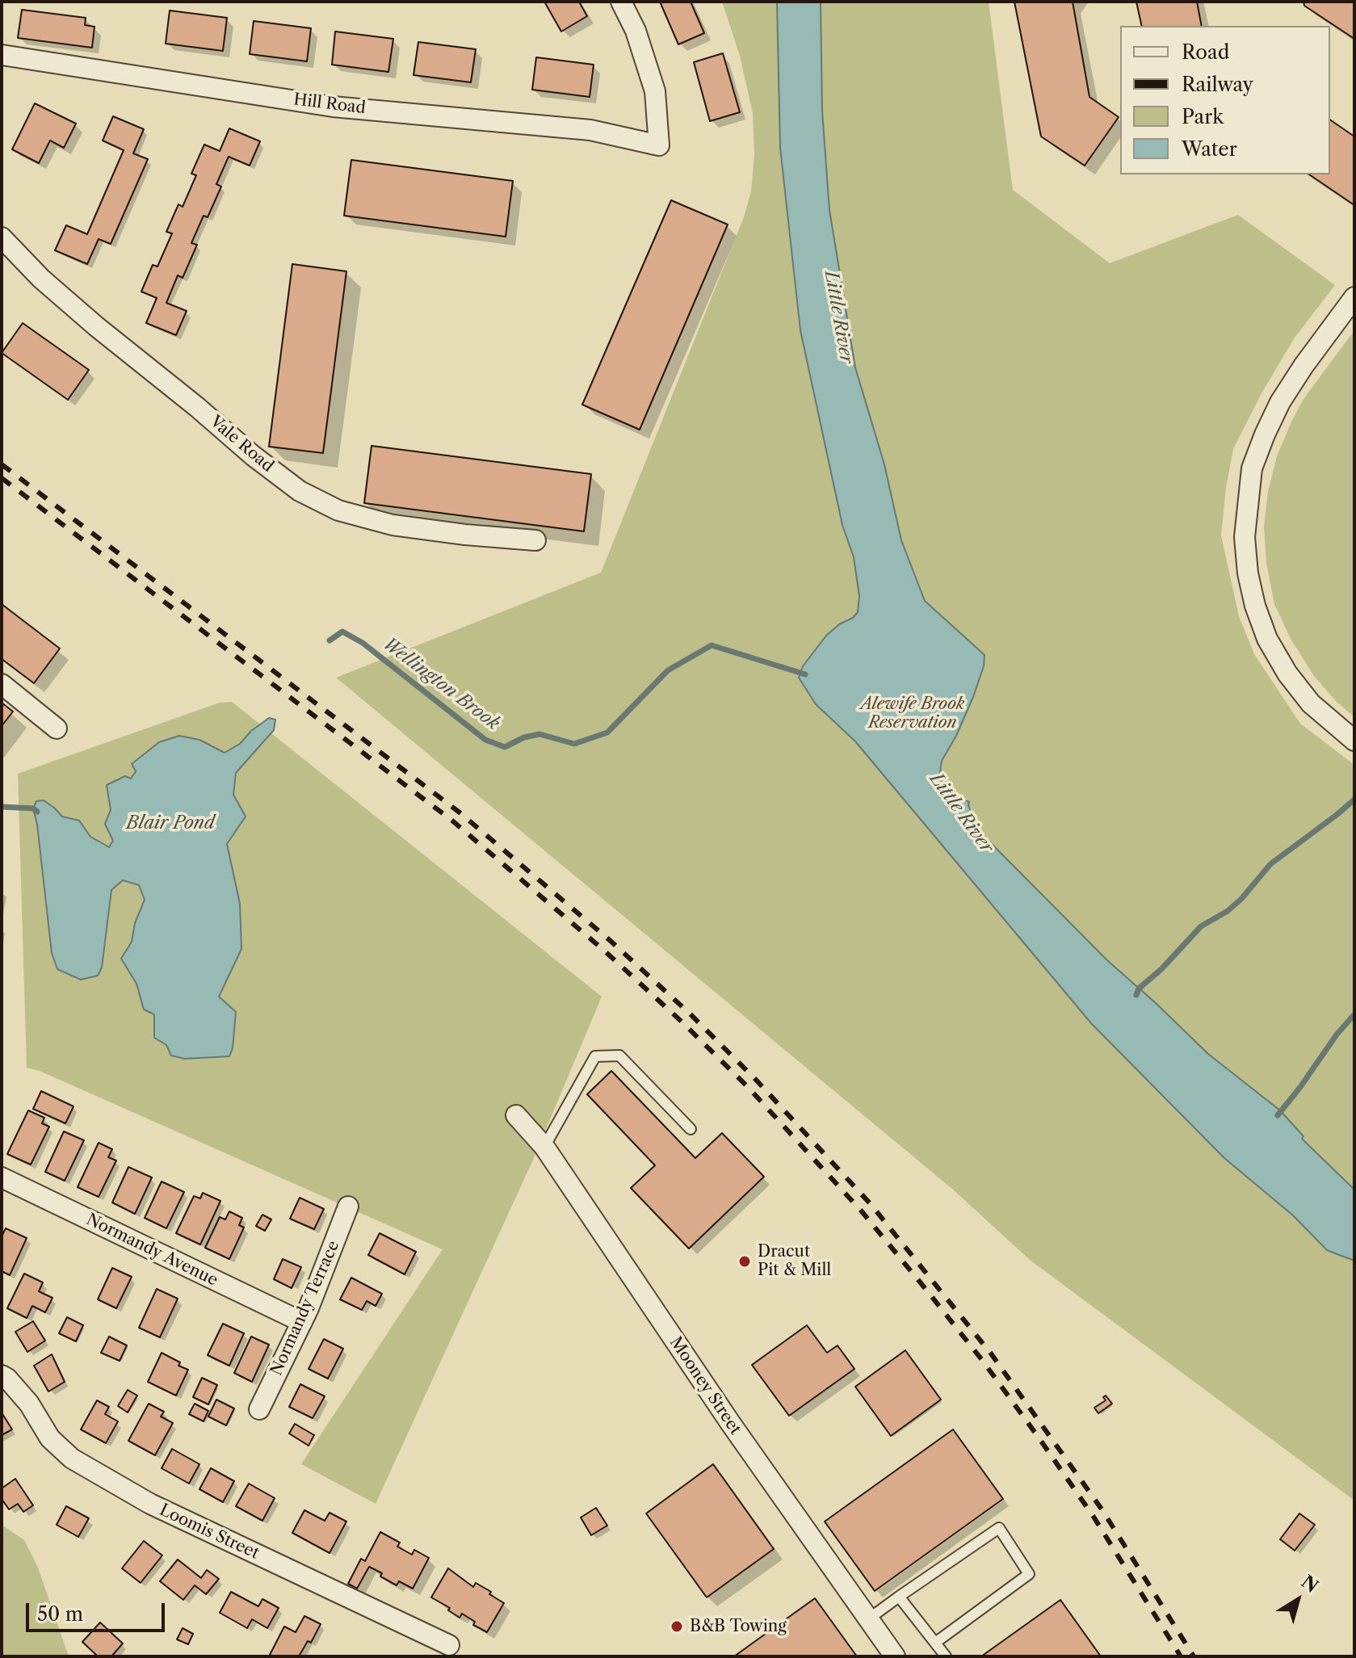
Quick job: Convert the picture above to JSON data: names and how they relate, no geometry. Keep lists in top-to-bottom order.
{
  "streets": {
    "street": [
      "Hill Road",
      "Vale Road",
      "Normandy Avenue",
      "Normandy Terrace",
      "Mooney Street",
      "Loomis Street"
    ]
  },
  "crossings": [
    ["Normandy Avenue", "Normandy Terrace"]
  ],
  "water": ["Little River", "Wellington Brook", "Blair Pond"],
  "parks": ["Alewife Brook Reservation"],
  "places": ["Dracut Pit & Mill", "B&B Towing"],
  "legend": [
    "Road",
    "Railway",
    "Park",
    "Water"
  ],
  "scale_bar": "50 m",
  "north": "top right"
}
